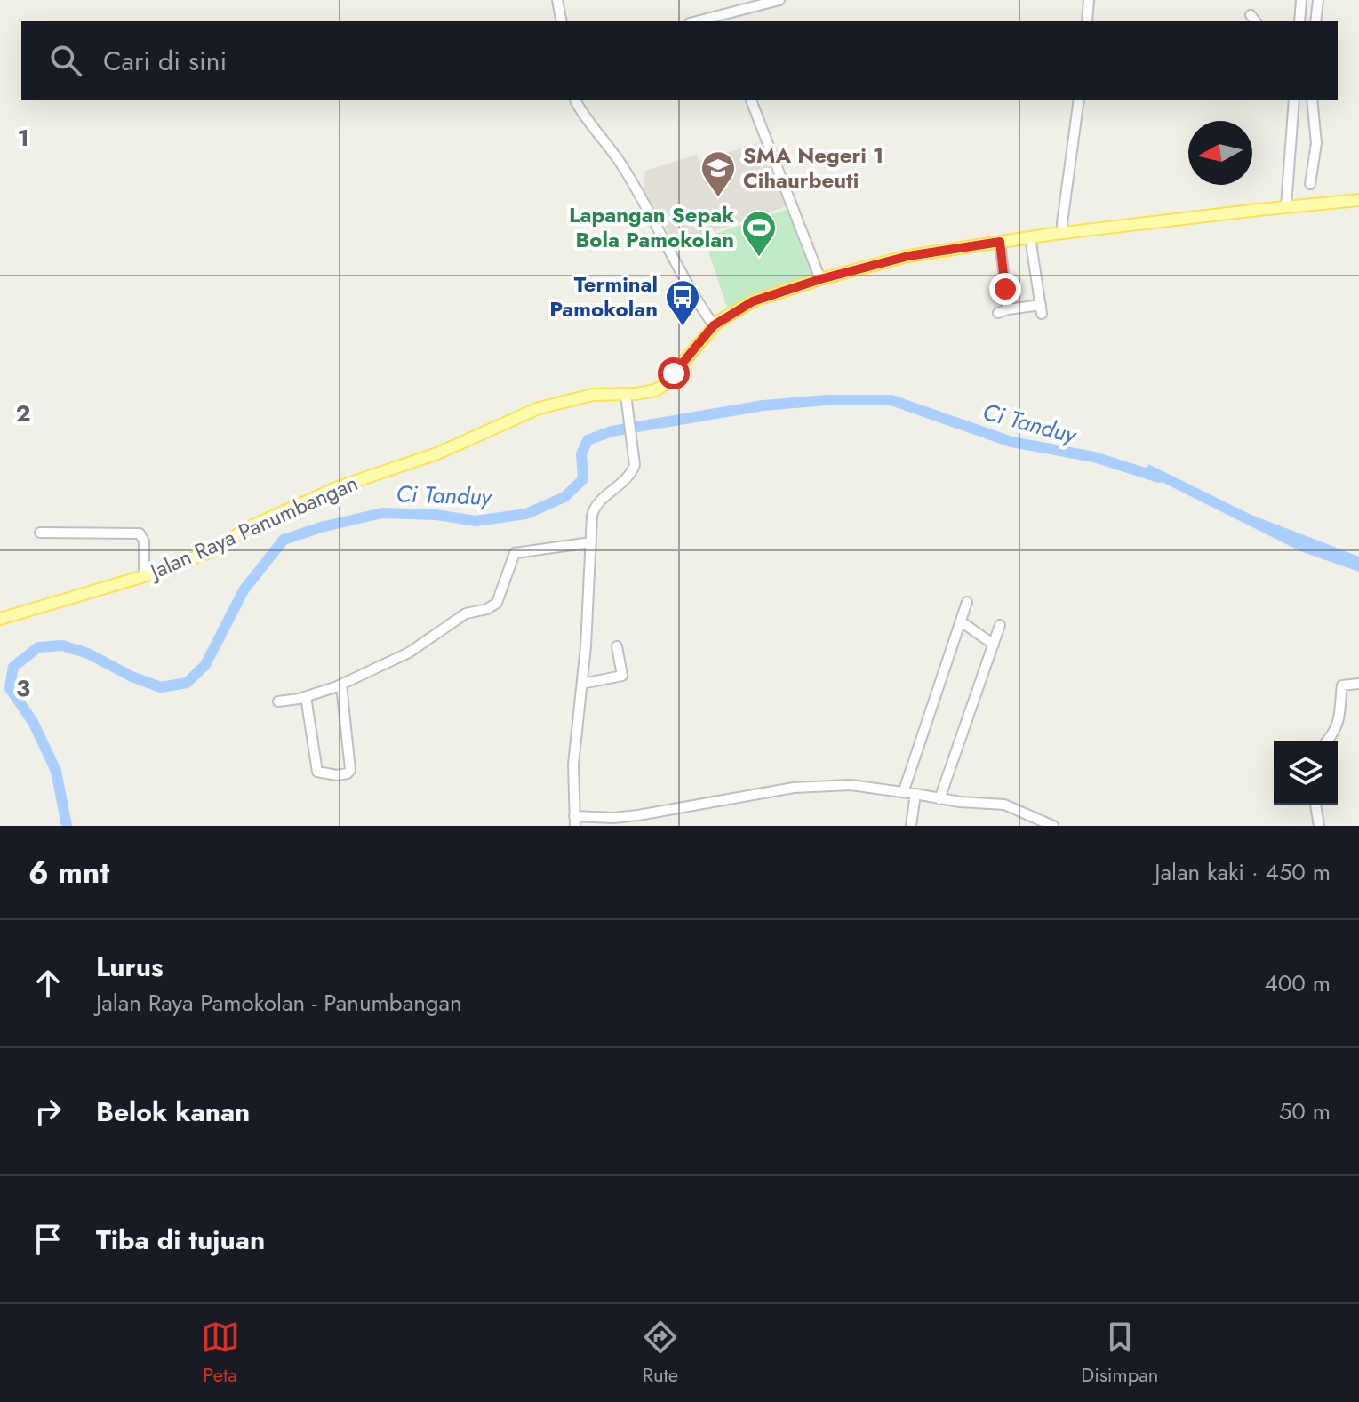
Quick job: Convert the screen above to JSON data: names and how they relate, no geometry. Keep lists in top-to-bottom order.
{
  "streets": {
    "main road": ["Jalan Raya Panumbangan"]
  },
  "water": ["Ci Tanduy"],
  "places": {
    "school or university": ["SMA Negeri 1 Cihaurbeuti"],
    "sports": ["Lapangan Sepak Bola Pamokolan"],
    "bus stop": ["Terminal Pamokolan"]
  },
  "north": "left",
  "page": {
    "search": "Cari di sini",
    "heading": ["6 mnt", "Jalan kaki · 450 m"],
    "list": [
      ["Lurus", "Jalan Raya Pamokolan - Panumbangan", "400 m"],
      ["Belok kanan", "50 m"],
      "Tiba di tujuan"
    ],
    "nav": ["Peta", "Rute", "Disimpan"]
  },
  "grid": {
    "rows": ["1", "2", "3"]
  }
}
